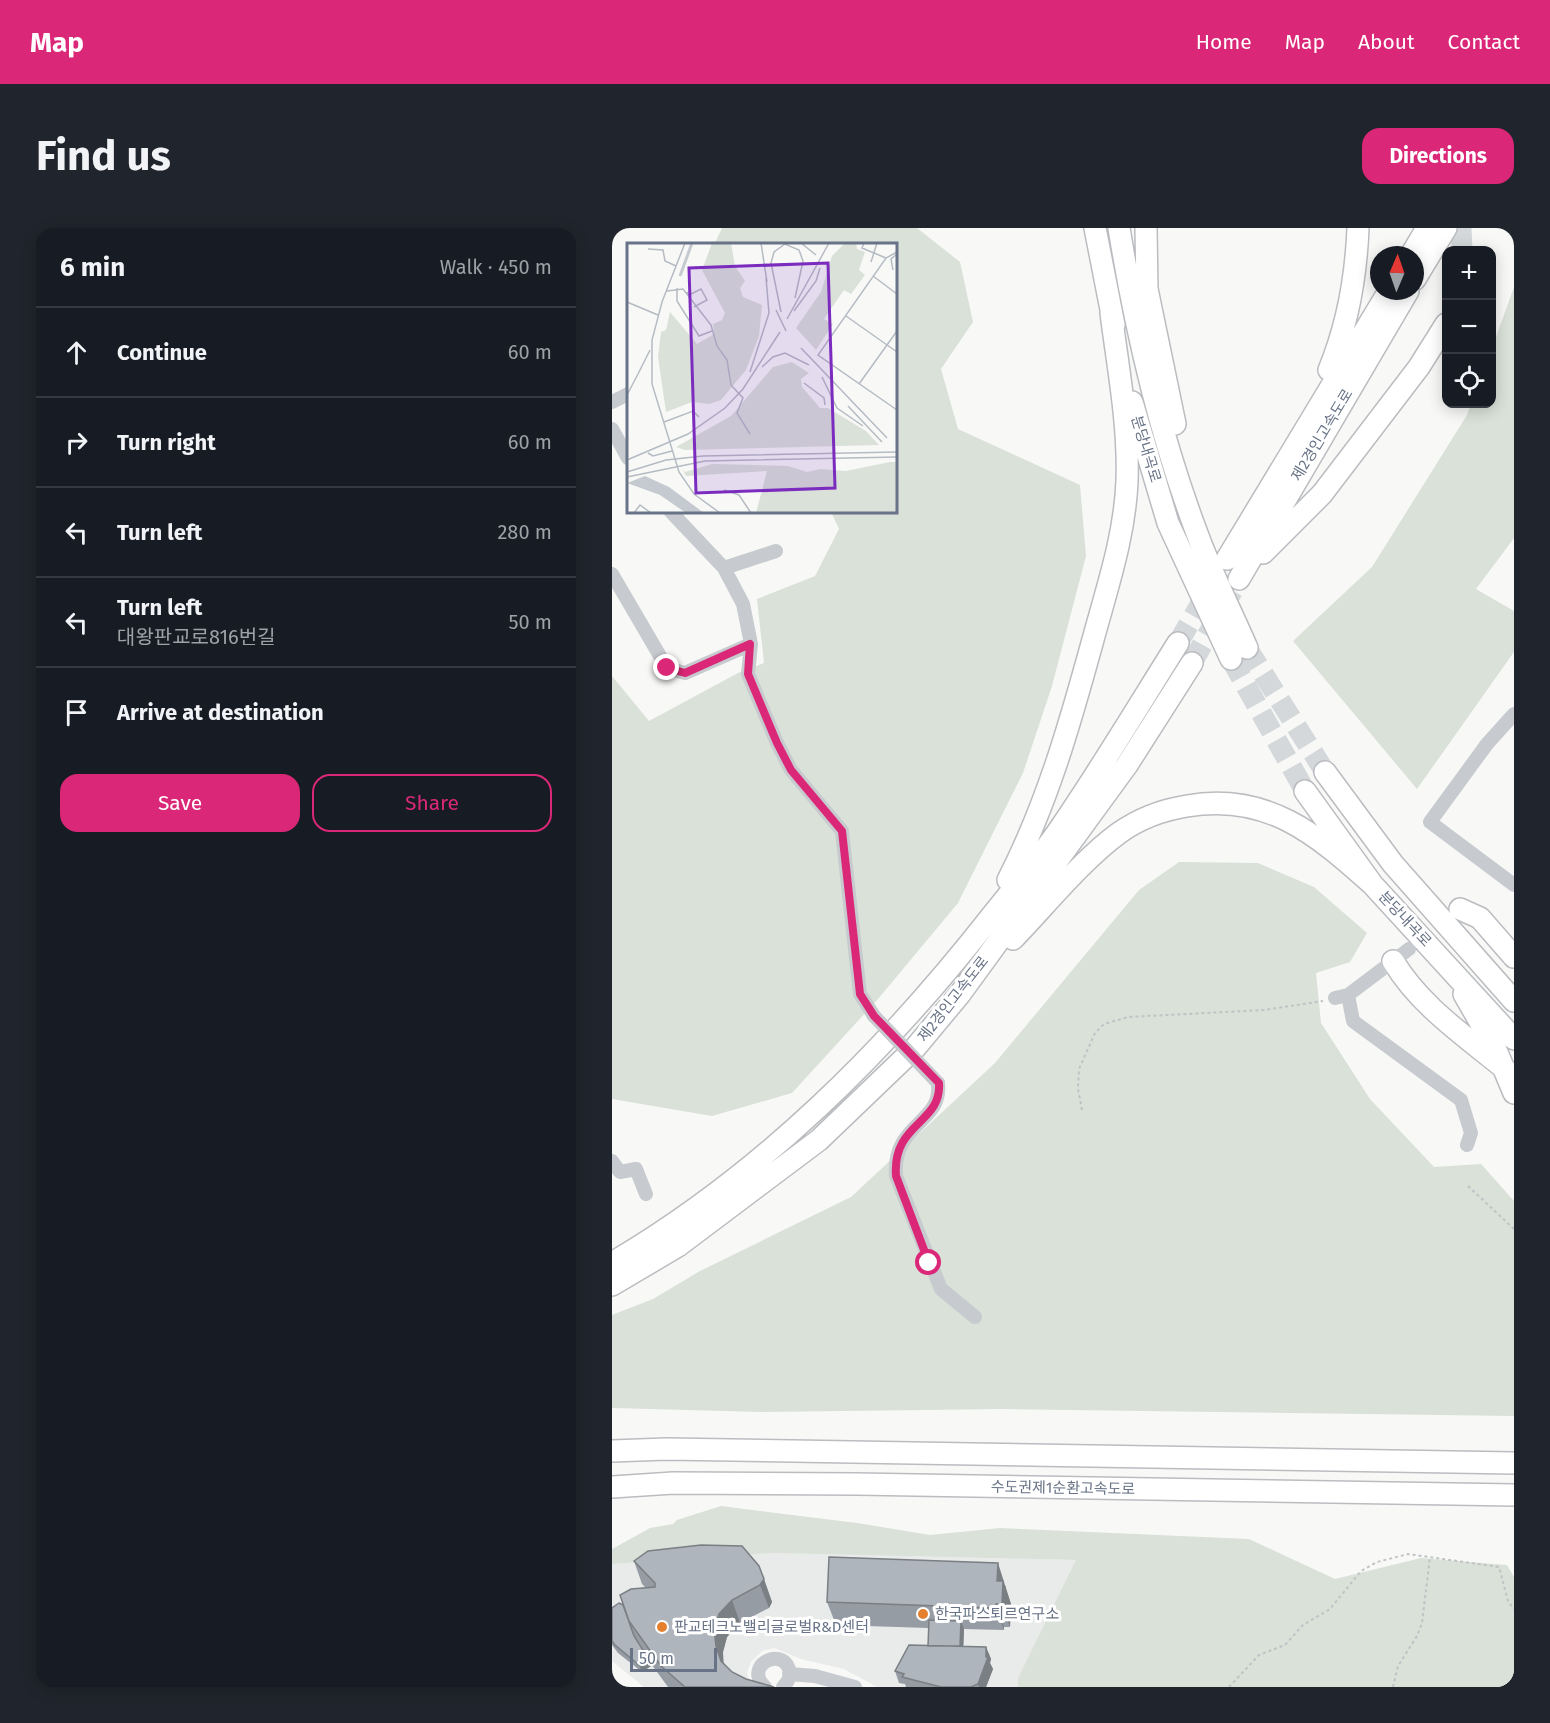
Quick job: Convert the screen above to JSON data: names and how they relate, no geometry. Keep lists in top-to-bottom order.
{
  "streets": {
    "highway": ["제2경인고속도로", "분당내곡로", "수도권제1순환고속도로"]
  },
  "places": ["한국파스퇴르연구소", "판교테크노밸리글로벌R&D센터"],
  "scale_bar": "50 m",
  "north": "top",
  "page": {
    "header": "Map",
    "nav": [
      "Home",
      "Map",
      "About",
      "Contact"
    ],
    "buttons": [
      "Directions",
      ["Save", "Share"]
    ],
    "title": "Find us",
    "heading": ["6 min", "Walk · 450 m"],
    "map_buttons": ["+", "−"],
    "list": [
      ["Continue", "60 m"],
      ["Turn right", "60 m"],
      ["Turn left", "280 m"],
      ["Turn left", "대왕판교로816번길", "50 m"],
      "Arrive at destination"
    ],
    "scale": "50 m"
  }
}
